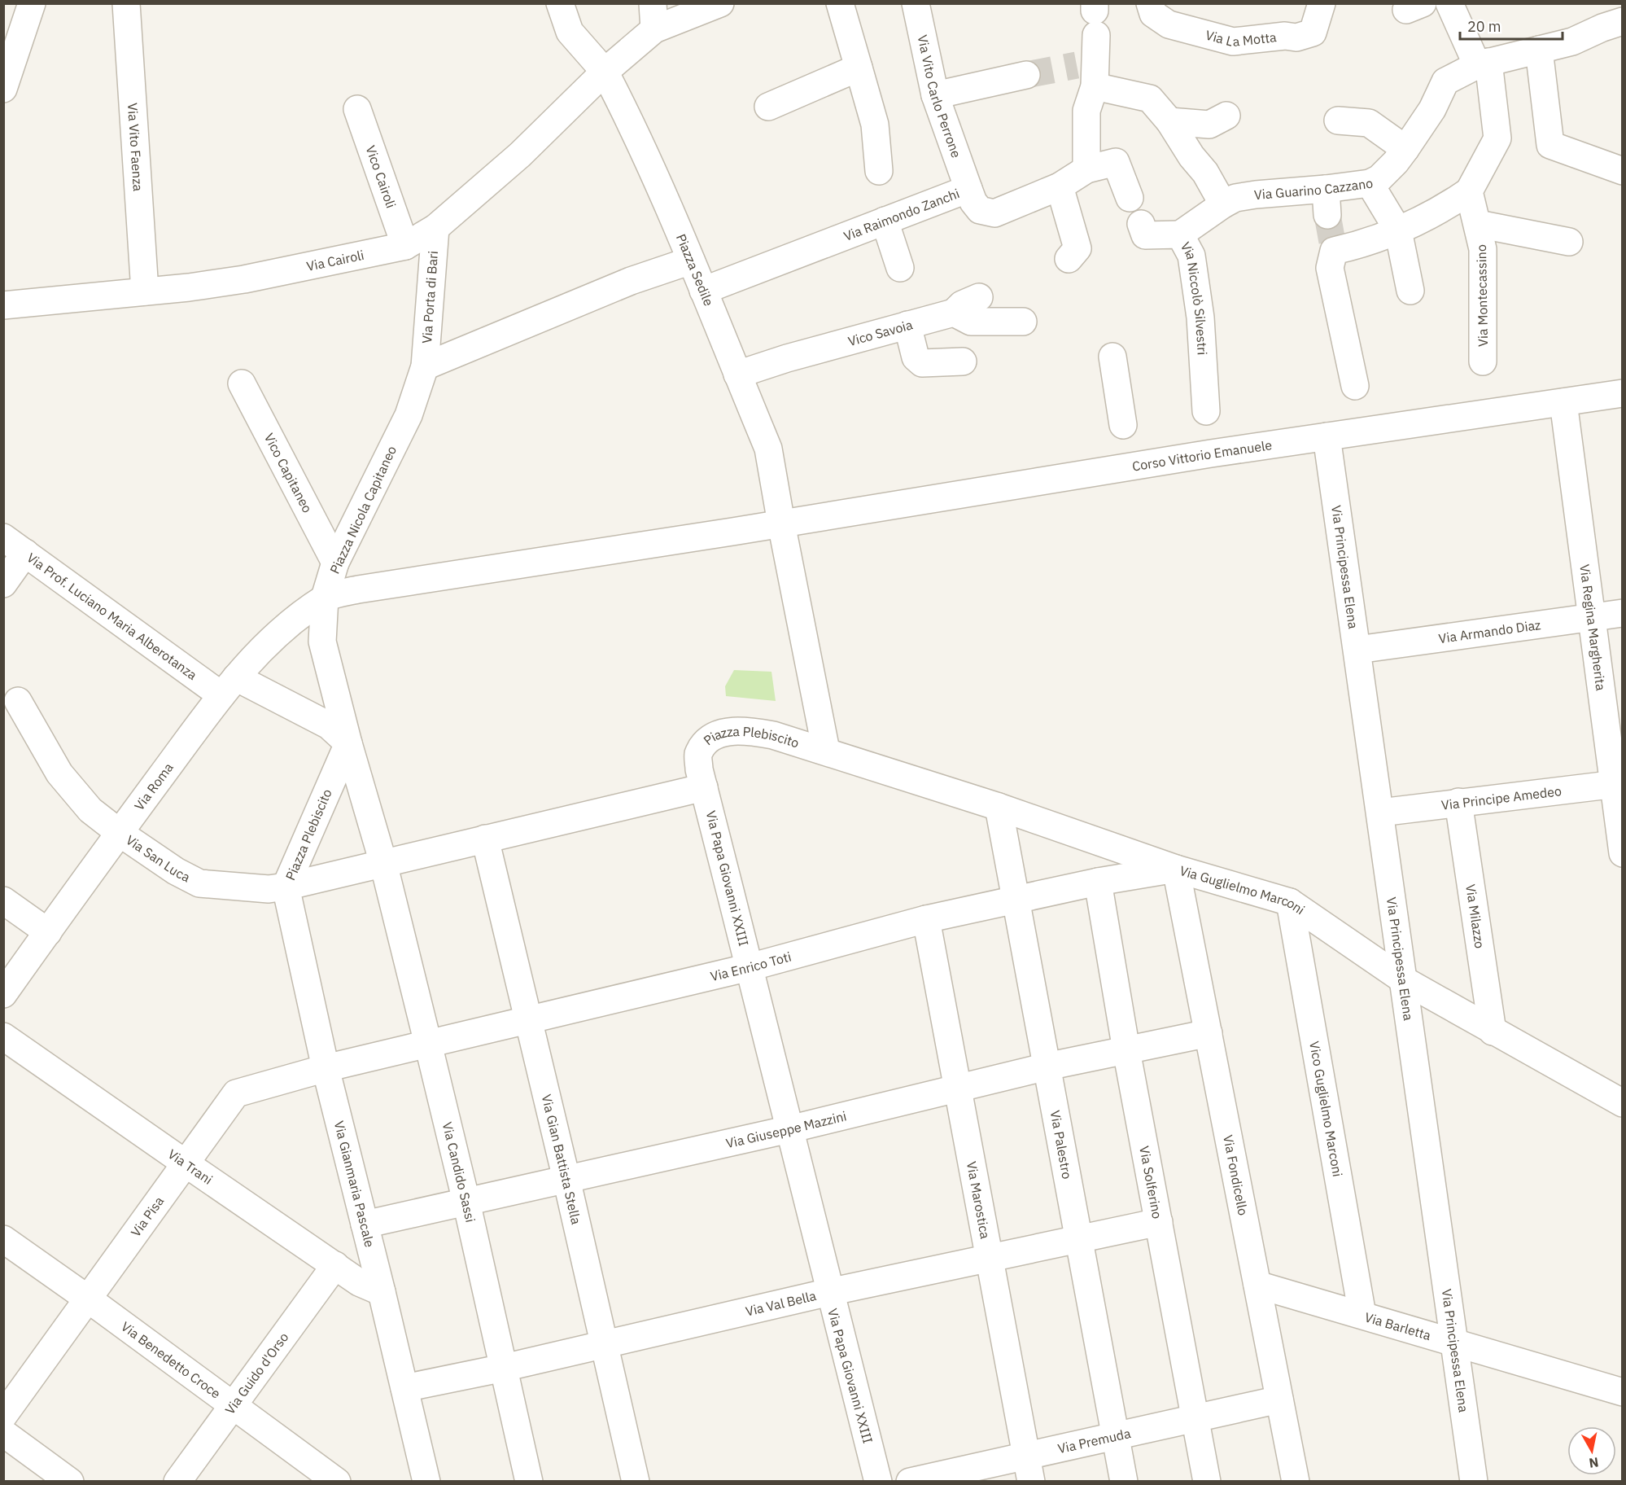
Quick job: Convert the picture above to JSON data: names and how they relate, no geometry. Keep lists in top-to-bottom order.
{
  "streets": {
    "street": [
      "Via La Motta",
      "Via Vito Carlo Perrone",
      "Via Vito Faenza",
      "Vico Cairoli",
      "Via Guarino Cazzano",
      "Via Raimondo Zanchi",
      "Via Cairoli",
      "Piazza Sedile",
      "Via Montecassino",
      "Via Porta di Bari",
      "Via Niccolò Silvestri",
      "Vico Savoia",
      "Corso Vittorio Emanuele",
      "Vico Capitaneo",
      "Piazza Nicola Capitaneo",
      "Via Principessa Elena",
      "Via Prof. Luciano Maria Alberotanza",
      "Via Regina Margherita",
      "Via Armando Diaz",
      "Piazza Plebiscito",
      "Via Roma",
      "Via Principe Amedeo",
      "Via San Luca",
      "Via Papa Giovanni XXIII",
      "Via Guglielmo Marconi",
      "Via Milazzo",
      "Via Enrico Toti",
      "Vico Guglielmo Marconi",
      "Via Giuseppe Mazzini",
      "Via Palestro",
      "Via Gian Battista Stella",
      "Via Trani",
      "Via Candido Sassi",
      "Via Fondicello",
      "Via Solferino",
      "Via Gianmaria Pascale",
      "Via Marostica",
      "Via Pisa",
      "Via Val Bella",
      "Via Barletta",
      "Via Benedetto Croce",
      "Via Guido d'Orso",
      "Via Premuda"
    ]
  },
  "crossings": [
    ["Via Vito Carlo Perrone", "Via Raimondo Zanchi"],
    ["Via Vito Faenza", "Via Cairoli"],
    ["Vico Cairoli", "Via Cairoli"],
    ["Via Guarino Cazzano", "Via Niccolò Silvestri"],
    ["Via Raimondo Zanchi", "Piazza Sedile"],
    ["Via Cairoli", "Piazza Sedile"],
    ["Via Cairoli", "Via Porta di Bari"],
    ["Piazza Sedile", "Vico Savoia"],
    ["Piazza Sedile", "Corso Vittorio Emanuele"],
    ["Piazza Sedile", "Piazza Nicola Capitaneo"],
    ["Via Porta di Bari", "Piazza Nicola Capitaneo"],
    ["Corso Vittorio Emanuele", "Piazza Nicola Capitaneo"],
    ["Corso Vittorio Emanuele", "Via Principessa Elena"],
    ["Corso Vittorio Emanuele", "Via Regina Margherita"],
    ["Vico Capitaneo", "Piazza Nicola Capitaneo"],
    ["Piazza Nicola Capitaneo", "Via Roma"],
    ["Via Principessa Elena", "Via Armando Diaz"],
    ["Via Principessa Elena", "Via Principe Amedeo"],
    ["Via Principessa Elena", "Via Guglielmo Marconi"],
    ["Via Principessa Elena", "Via Barletta"],
    ["Via Prof. Luciano Maria Alberotanza", "Via Roma"],
    ["Via Regina Margherita", "Via Armando Diaz"],
    ["Via Regina Margherita", "Via Principe Amedeo"],
    ["Piazza Plebiscito", "Via San Luca"],
    ["Piazza Plebiscito", "Via Papa Giovanni XXIII"],
    ["Piazza Plebiscito", "Via Guglielmo Marconi"],
    ["Piazza Plebiscito", "Via Gian Battista Stella"],
    ["Piazza Plebiscito", "Via Candido Sassi"],
    ["Piazza Plebiscito", "Via Gianmaria Pascale"],
    ["Via Roma", "Via San Luca"],
    ["Via Principe Amedeo", "Via Milazzo"],
    ["Via San Luca", "Via Gianmaria Pascale"],
    ["Via Papa Giovanni XXIII", "Via Enrico Toti"],
    ["Via Papa Giovanni XXIII", "Via Giuseppe Mazzini"],
    ["Via Papa Giovanni XXIII", "Via Val Bella"],
    ["Via Guglielmo Marconi", "Via Milazzo"],
    ["Via Guglielmo Marconi", "Via Enrico Toti"],
    ["Via Guglielmo Marconi", "Vico Guglielmo Marconi"],
    ["Via Guglielmo Marconi", "Via Palestro"],
    ["Via Guglielmo Marconi", "Via Fondicello"],
    ["Via Enrico Toti", "Via Palestro"],
    ["Via Enrico Toti", "Via Gian Battista Stella"],
    ["Via Enrico Toti", "Via Candido Sassi"],
    ["Via Enrico Toti", "Via Fondicello"],
    ["Via Enrico Toti", "Via Solferino"],
    ["Via Enrico Toti", "Via Gianmaria Pascale"],
    ["Via Enrico Toti", "Via Marostica"],
    ["Via Enrico Toti", "Via Pisa"],
    ["Vico Guglielmo Marconi", "Via Barletta"],
    ["Via Giuseppe Mazzini", "Via Palestro"],
    ["Via Giuseppe Mazzini", "Via Gian Battista Stella"],
    ["Via Giuseppe Mazzini", "Via Candido Sassi"],
    ["Via Giuseppe Mazzini", "Via Fondicello"],
    ["Via Giuseppe Mazzini", "Via Solferino"],
    ["Via Giuseppe Mazzini", "Via Gianmaria Pascale"],
    ["Via Giuseppe Mazzini", "Via Marostica"],
    ["Via Palestro", "Via Val Bella"],
    ["Via Palestro", "Via Premuda"],
    ["Via Gian Battista Stella", "Via Val Bella"],
    ["Via Trani", "Via Gianmaria Pascale"],
    ["Via Trani", "Via Pisa"],
    ["Via Trani", "Via Guido d'Orso"],
    ["Via Candido Sassi", "Via Val Bella"],
    ["Via Fondicello", "Via Barletta"],
    ["Via Fondicello", "Via Premuda"],
    ["Via Solferino", "Via Val Bella"],
    ["Via Solferino", "Via Premuda"],
    ["Via Gianmaria Pascale", "Via Pisa"],
    ["Via Gianmaria Pascale", "Via Val Bella"],
    ["Via Marostica", "Via Val Bella"],
    ["Via Marostica", "Via Premuda"],
    ["Via Pisa", "Via Benedetto Croce"],
    ["Via Benedetto Croce", "Via Guido d'Orso"]
  ],
  "scale_bar": "20 m",
  "north": "bottom"
}
